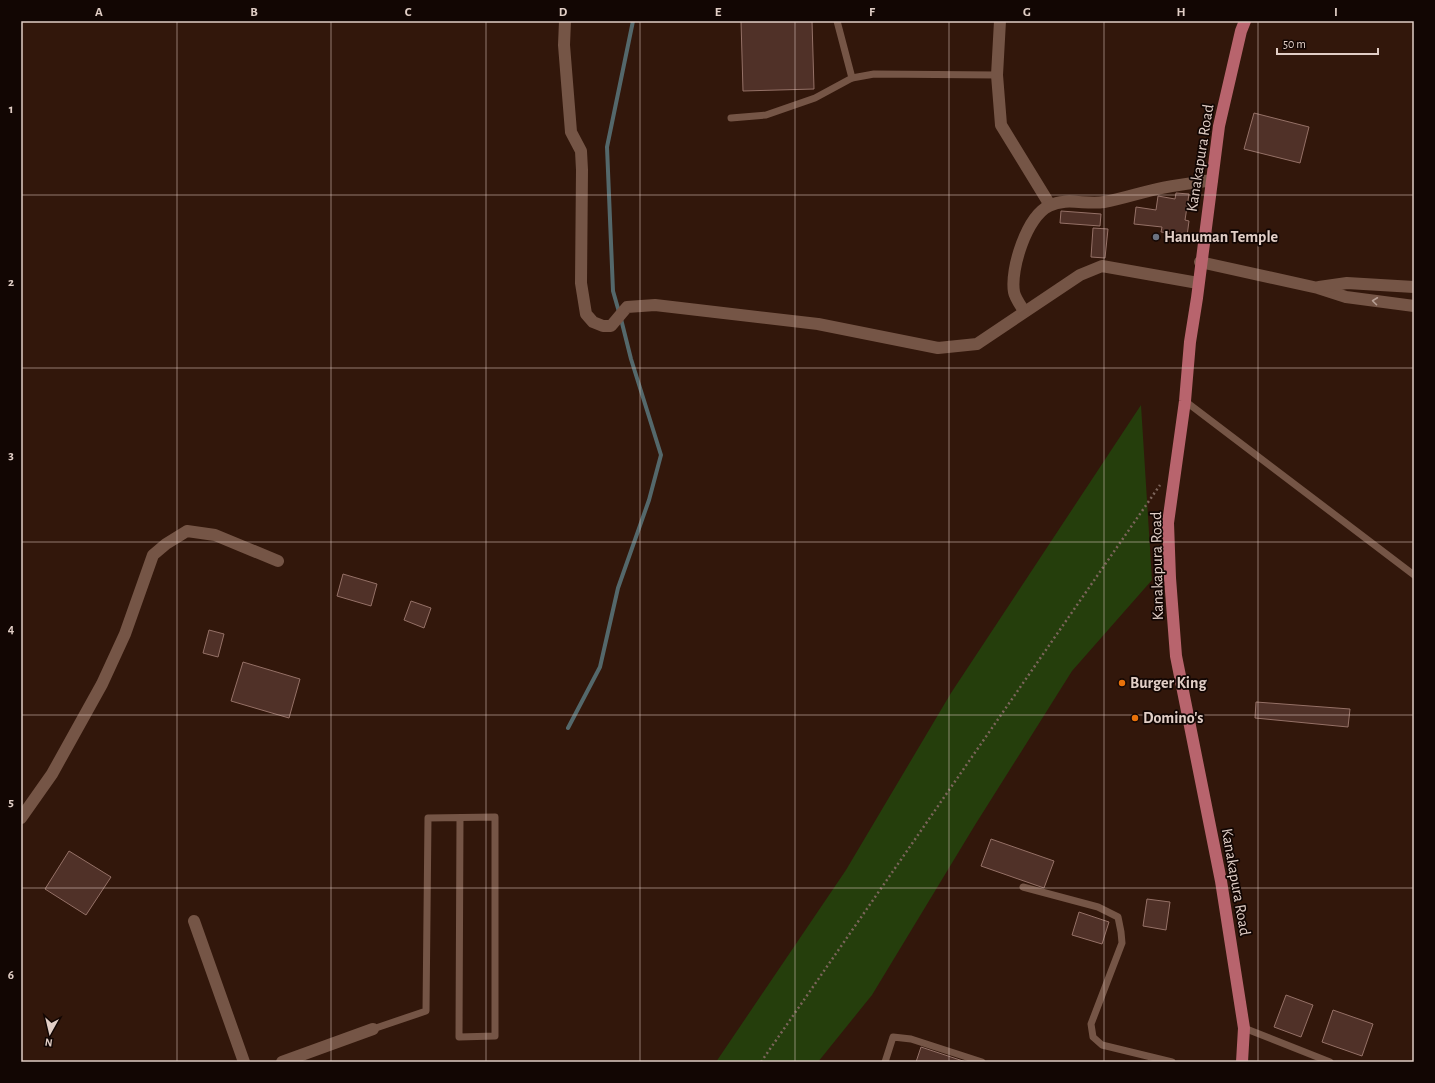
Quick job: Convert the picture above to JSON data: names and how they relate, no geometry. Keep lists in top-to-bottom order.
{
  "streets": {
    "highway": ["Kanakapura Road"]
  },
  "places": ["Hanuman Temple", "Burger King", "Domino's"],
  "scale_bar": "50 m",
  "north": "bottom",
  "grid": {
    "columns": [
      "A",
      "B",
      "C",
      "D",
      "E",
      "F",
      "G",
      "H",
      "I"
    ],
    "rows": [
      "1",
      "2",
      "3",
      "4",
      "5",
      "6"
    ]
  }
}
